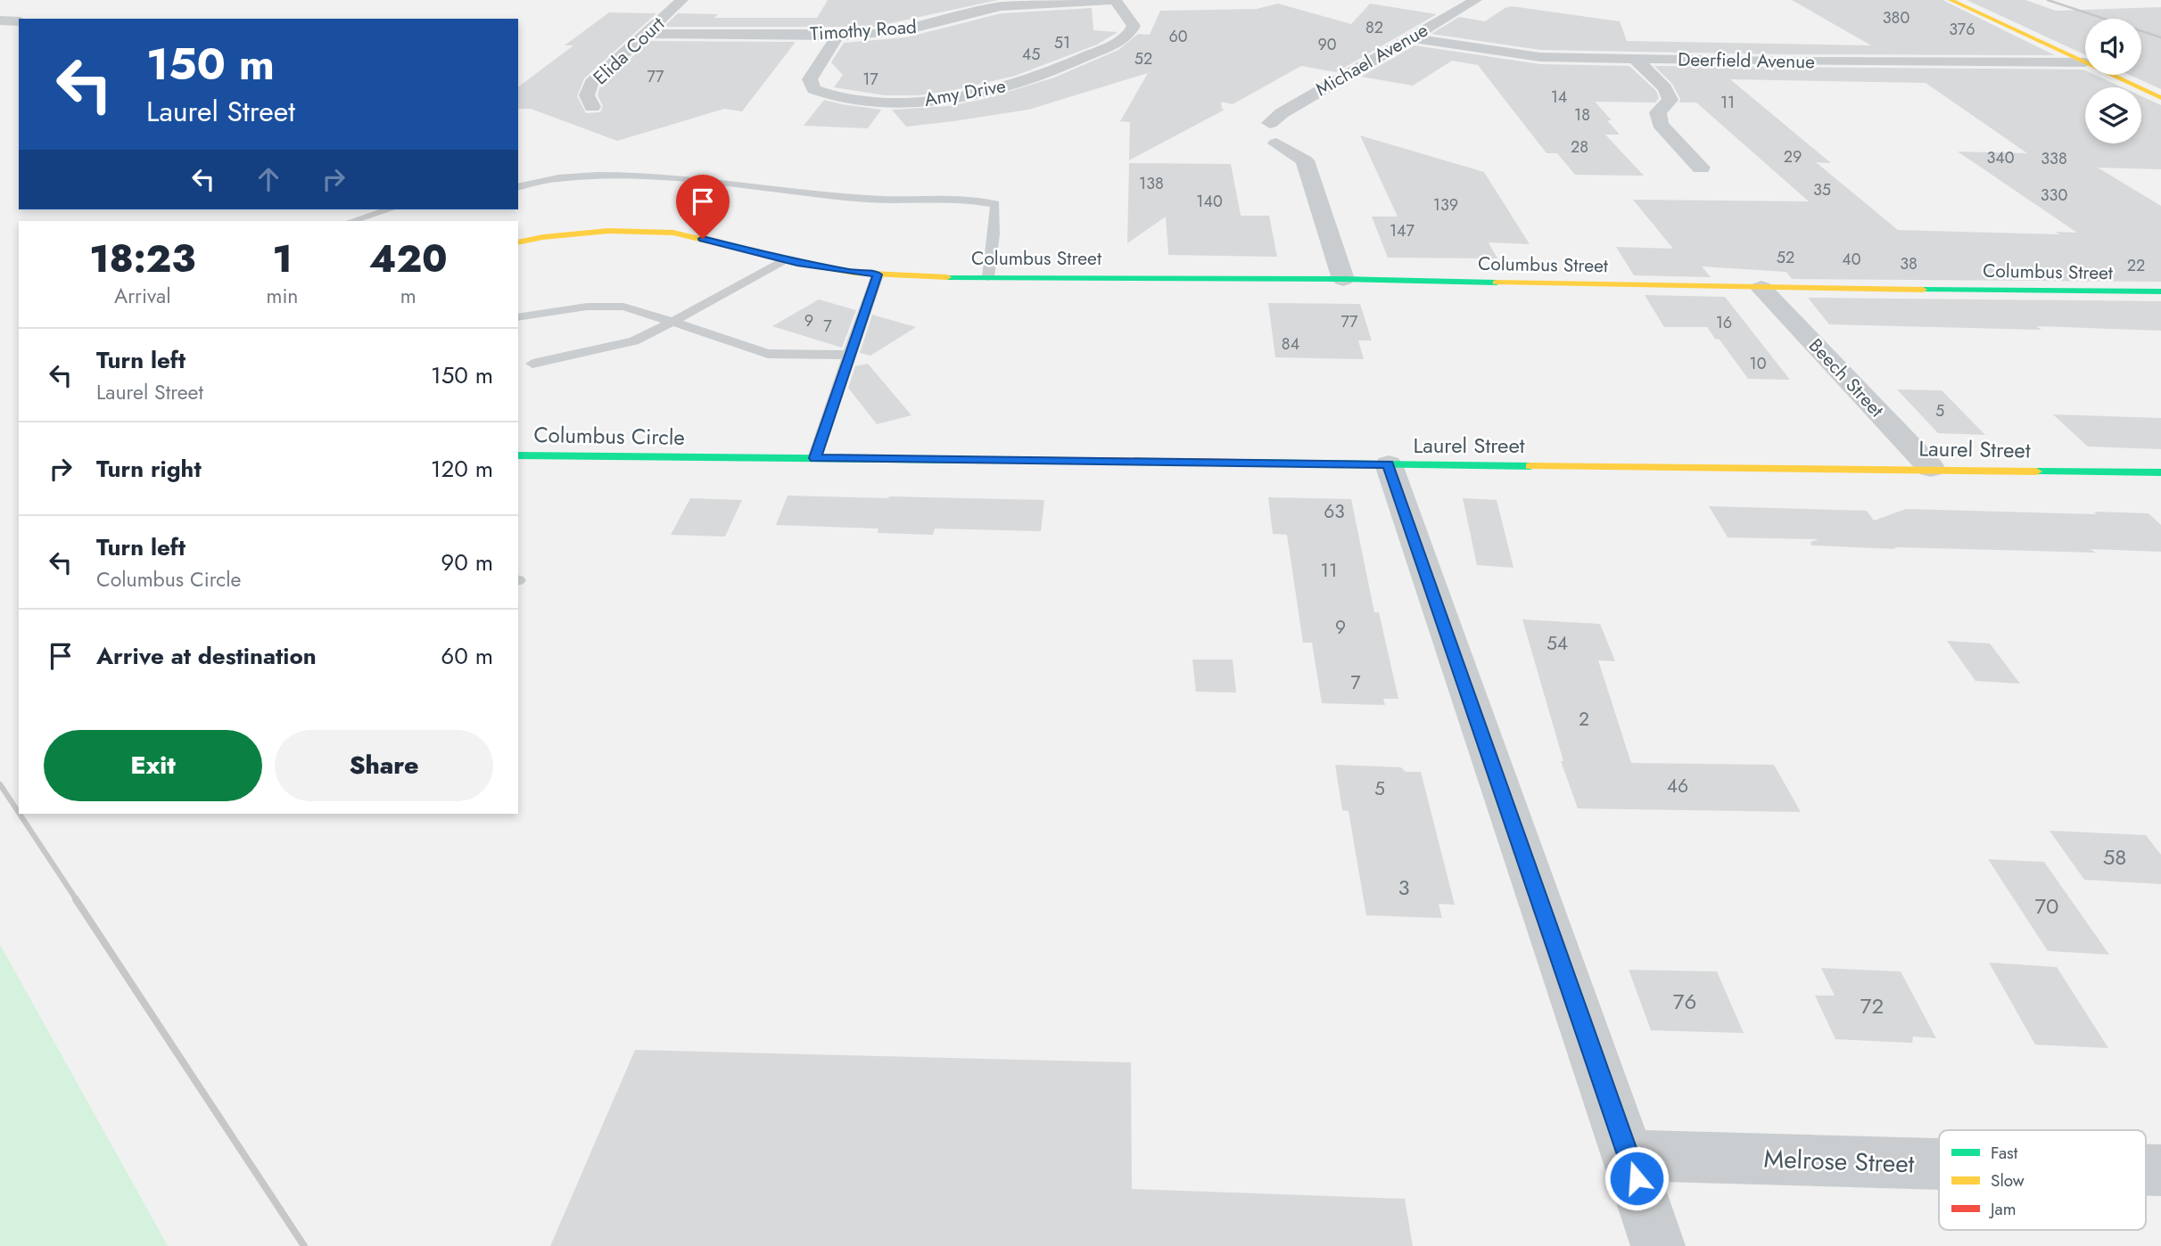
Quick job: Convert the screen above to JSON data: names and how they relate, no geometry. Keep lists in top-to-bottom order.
{
  "streets": {
    "street": [
      "Timothy Road",
      "Elida Court",
      "Michael Avenue",
      "Deerfield Avenue",
      "Amy Drive",
      "Columbus Street",
      "Beech Street",
      "Columbus Circle",
      "Laurel Street",
      "Melrose Street"
    ]
  },
  "crossings": [
    ["Timothy Road", "Elida Court"],
    ["Timothy Road", "Amy Drive"],
    ["Michael Avenue", "Deerfield Avenue"],
    ["Columbus Street", "Beech Street"],
    ["Beech Street", "Laurel Street"],
    ["Columbus Circle", "Laurel Street"]
  ],
  "house_numbers": [
    "380",
    "82",
    "376",
    "60",
    "51",
    "90",
    "45",
    "52",
    "77",
    "17",
    "14",
    "11",
    "18",
    "28",
    "29",
    "340",
    "338",
    "138",
    "35",
    "330",
    "140",
    "139",
    "147",
    "52",
    "40",
    "38",
    "22",
    "9",
    "77",
    "16",
    "7",
    "84",
    "10",
    "5",
    "63",
    "11",
    "9",
    "54",
    "7",
    "2",
    "46",
    "5",
    "58",
    "3",
    "70",
    "76",
    "72"
  ],
  "legend": ["Fast", "Slow", "Jam"],
  "page": {
    "turn": ["150 m", "Laurel Street"],
    "eta": [
      "18:23",
      "Arrival",
      "1",
      "min",
      "420",
      "m"
    ],
    "list": [
      {
        "name": "Turn left",
        "note": "Laurel Street",
        "value": "150 m"
      },
      {
        "name": "Turn right",
        "value": "120 m"
      },
      {
        "name": "Turn left",
        "note": "Columbus Circle",
        "value": "90 m"
      },
      {
        "name": "Arrive at destination",
        "value": "60 m"
      }
    ],
    "buttons": ["Exit", "Share"]
  }
}
